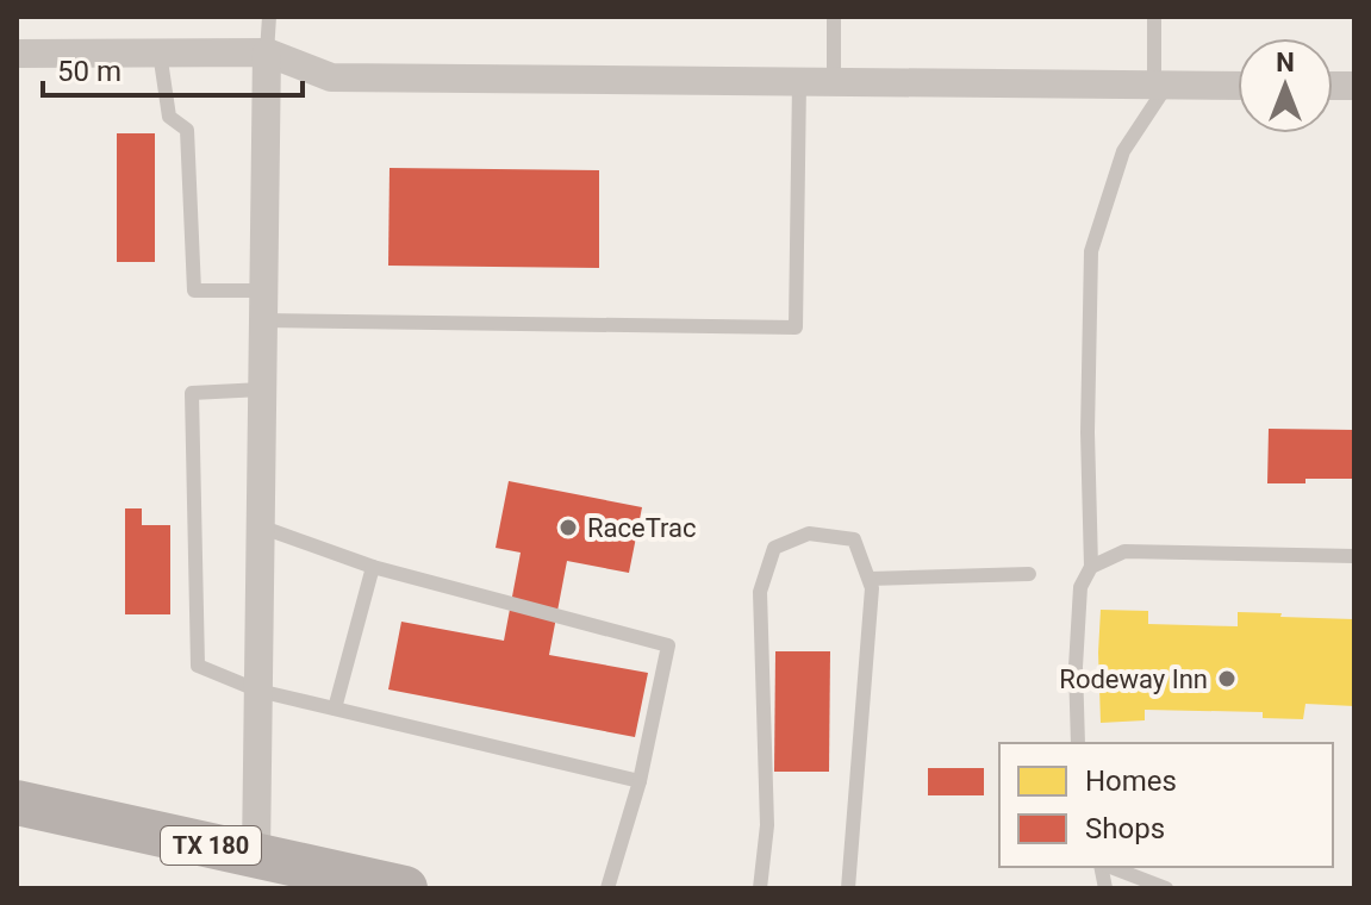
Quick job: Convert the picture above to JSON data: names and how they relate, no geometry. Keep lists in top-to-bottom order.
{
  "streets": {
    "main road": ["TX 180"]
  },
  "places": ["RaceTrac", "Rodeway Inn"],
  "legend": ["Homes", "Shops"],
  "scale_bar": "50 m",
  "north": "top"
}
